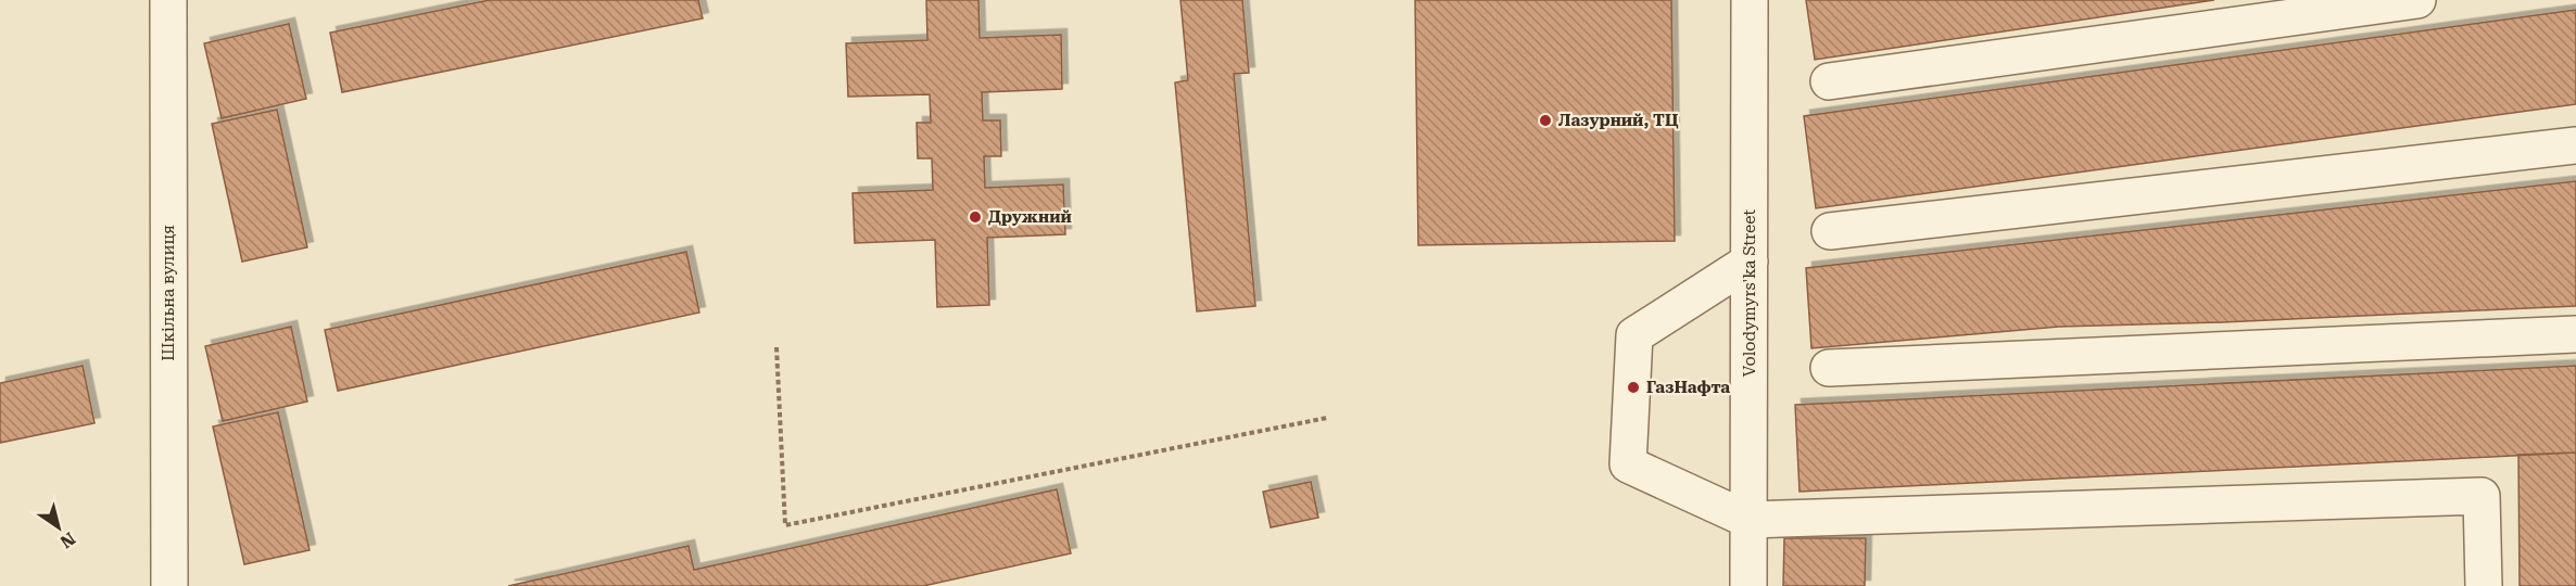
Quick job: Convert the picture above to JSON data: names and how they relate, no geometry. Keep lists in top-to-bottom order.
{
  "streets": {
    "street": ["Шкільна вулиця", "Volodymyrs'ka Street"]
  },
  "places": ["Лазурний, ТЦ", "Дружний", "ГазНафта"],
  "north": "bottom right"
}
